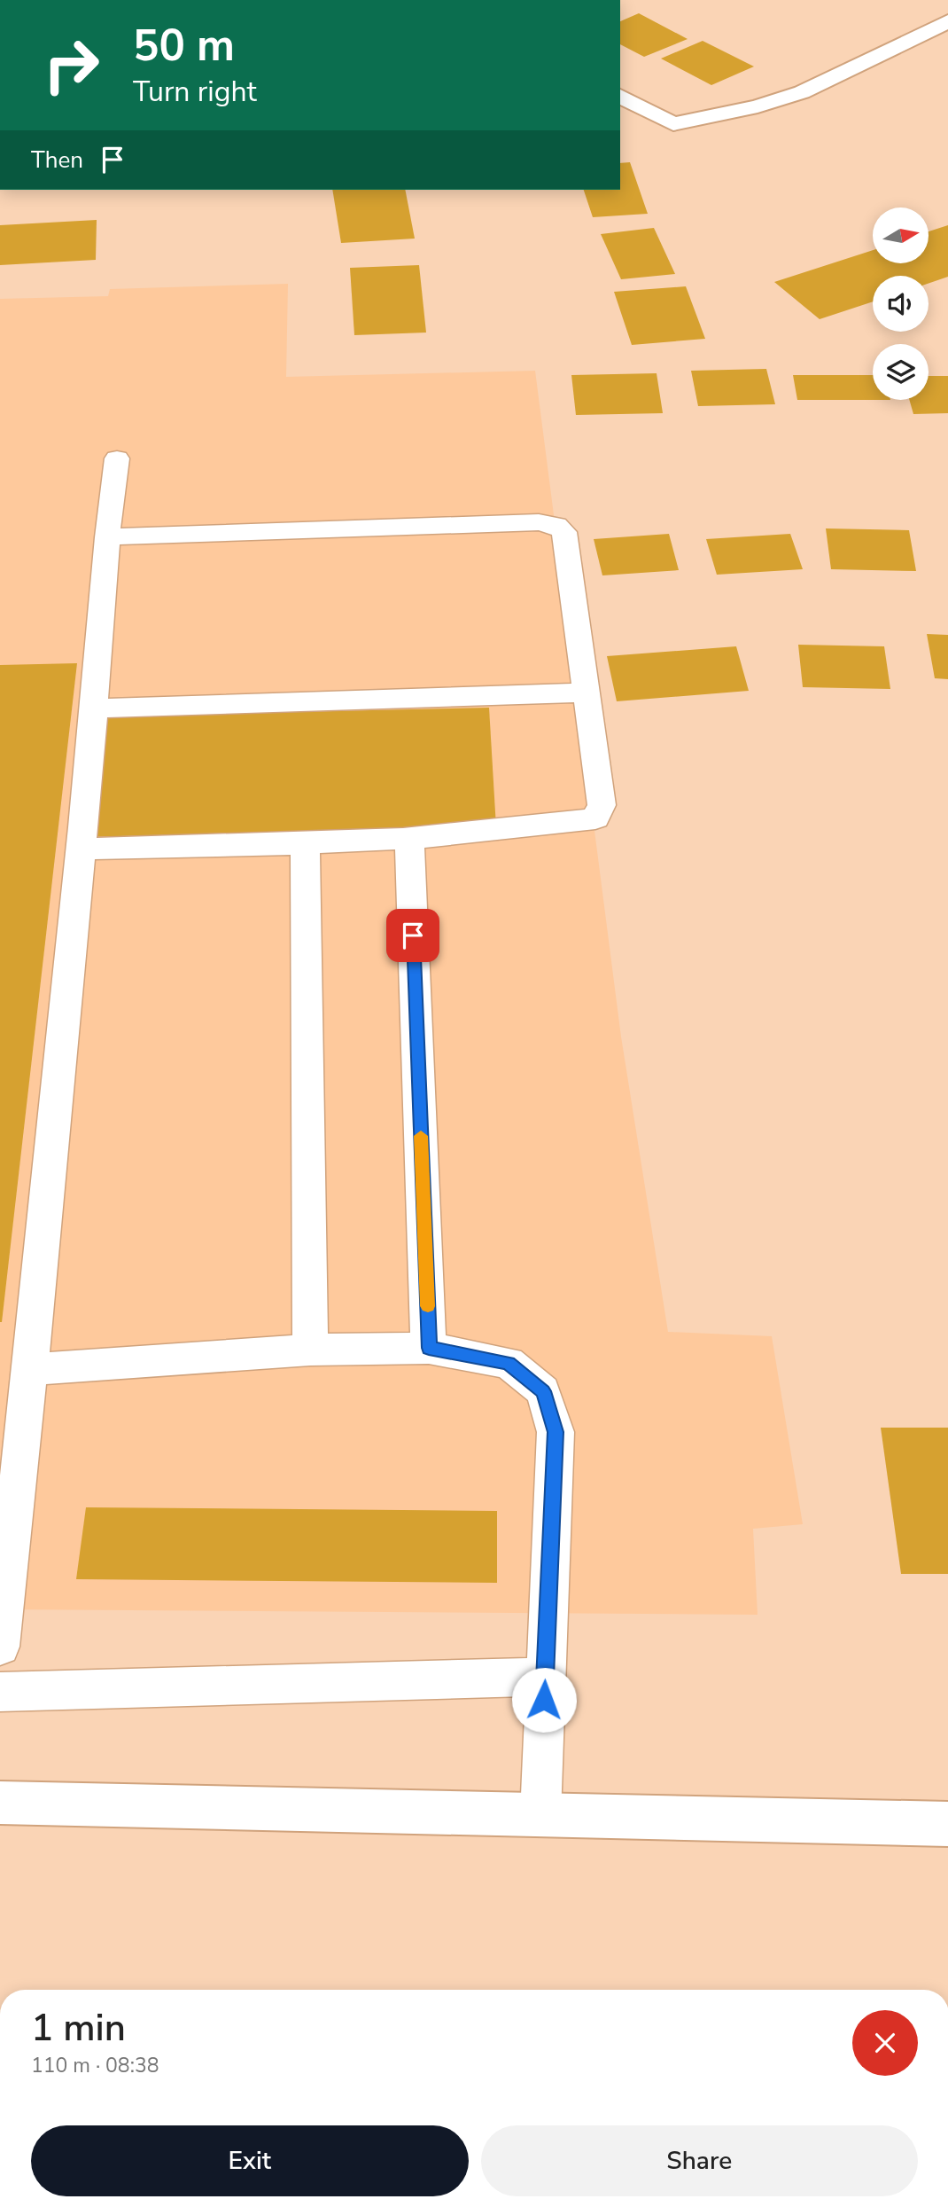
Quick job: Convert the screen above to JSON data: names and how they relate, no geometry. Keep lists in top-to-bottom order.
{
  "north": "right",
  "page": {
    "turn": ["50 m", "Turn right"],
    "then": "Then",
    "heading": ["1 min", "110 m · 08:38"],
    "buttons": ["Exit", "Share"]
  }
}
